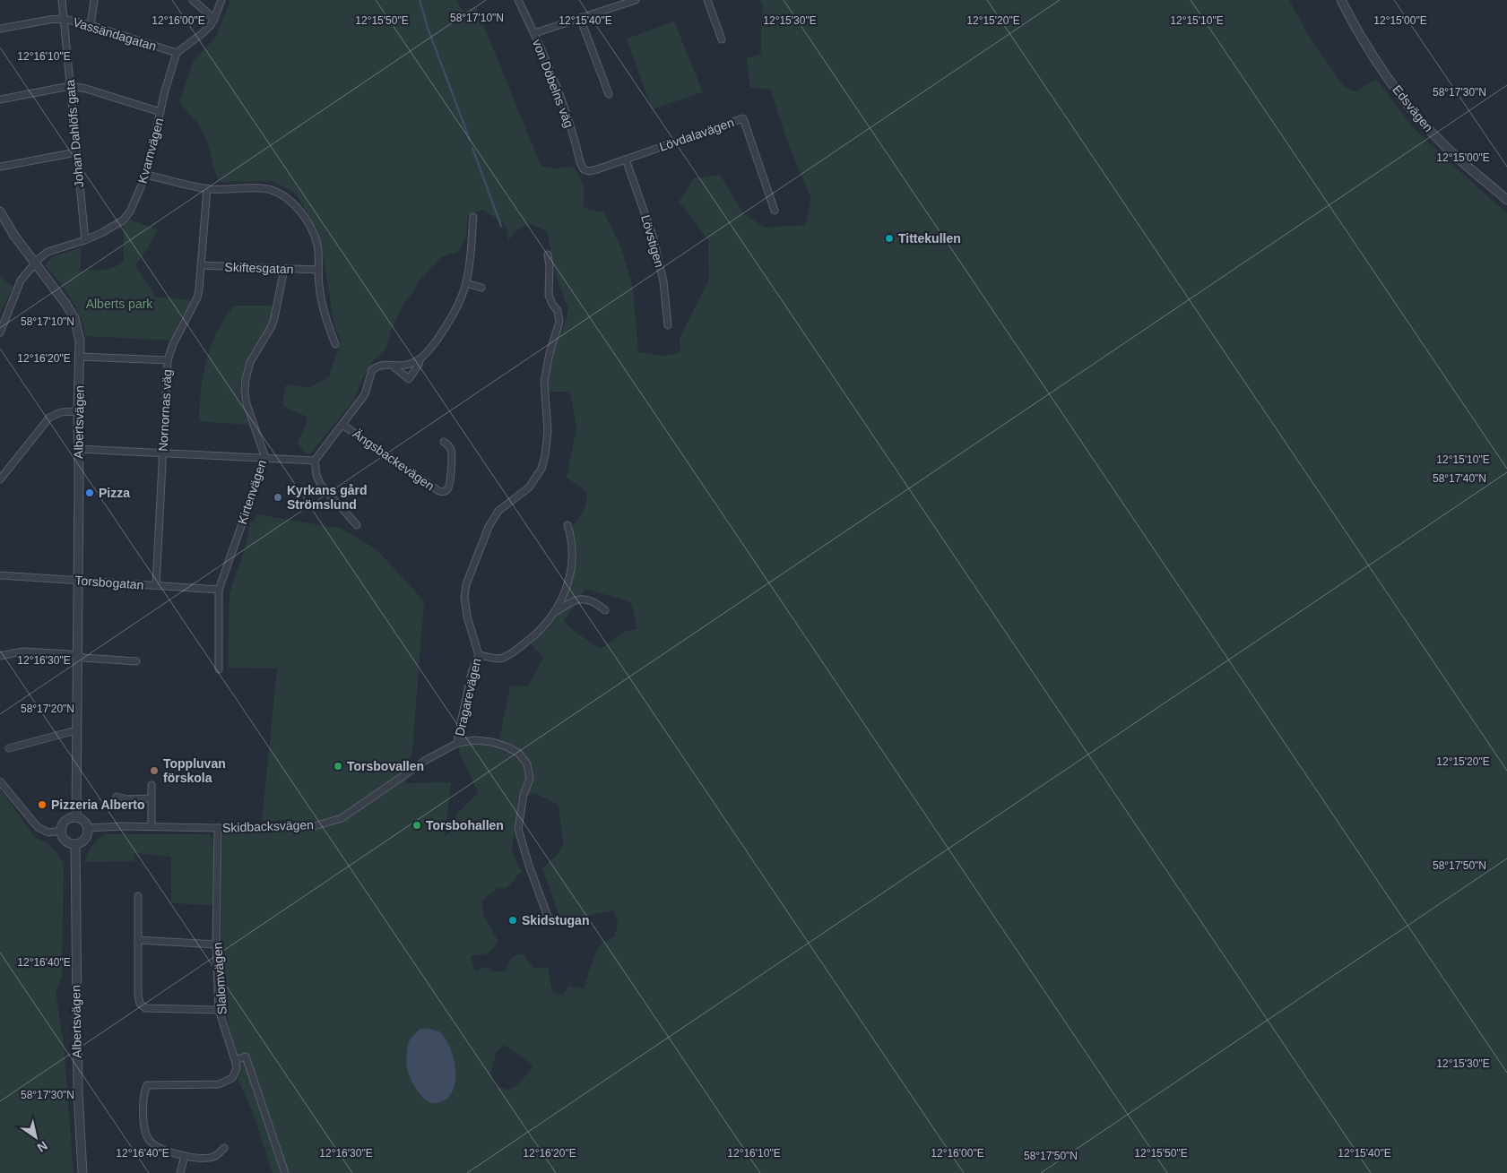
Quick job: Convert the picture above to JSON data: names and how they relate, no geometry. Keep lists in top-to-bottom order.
{
  "streets": {
    "street": [
      "Vassändagatan",
      "von Döbelns väg",
      "Edsvägen",
      "Johan Dahlöfs gata",
      "Lövdalavägen",
      "Kvarnvägen",
      "Lövstigen",
      "Skiftesgatan",
      "Nornornas väg",
      "Albertsvägen",
      "Ängsbackevägen",
      "Kirtenvägen",
      "Torsbogatan",
      "Dragarevägen",
      "Skidbacksvägen",
      "Slalomvägen"
    ]
  },
  "crossings": [
    ["Vassändagatan", "Johan Dahlöfs gata"],
    ["Vassändagatan", "Kvarnvägen"],
    ["von Döbelns väg", "Lövdalavägen"],
    ["Johan Dahlöfs gata", "Kvarnvägen"],
    ["Lövdalavägen", "Lövstigen"],
    ["Kvarnvägen", "Albertsvägen"],
    ["Skiftesgatan", "Nornornas väg"],
    ["Skiftesgatan", "Kirtenvägen"],
    ["Nornornas väg", "Torsbogatan"],
    ["Albertsvägen", "Torsbogatan"],
    ["Albertsvägen", "Skidbacksvägen"],
    ["Kirtenvägen", "Torsbogatan"],
    ["Dragarevägen", "Skidbacksvägen"],
    ["Skidbacksvägen", "Slalomvägen"]
  ],
  "parks": ["Alberts park"],
  "places": [
    "Tittekullen",
    "Pizza",
    "Kyrkans gård Strömslund",
    "Torsbovallen",
    "Toppluvan förskola",
    "Pizzeria Alberto",
    "Torsbohallen",
    "Skidstugan"
  ],
  "north": "bottom right",
  "coordinates": [
    "58°17'10\"N",
    "12°16'00\"E",
    "12°15'50\"E",
    "12°15'40\"E",
    "12°15'30\"E",
    "12°15'20\"E",
    "12°15'10\"E",
    "12°15'00\"E",
    "12°16'10\"E",
    "58°17'30\"N",
    "12°16'20\"E",
    "58°17'40\"N",
    "12°16'30\"E",
    "58°17'20\"N",
    "58°17'50\"N",
    "12°16'40\"E"
  ]
}
